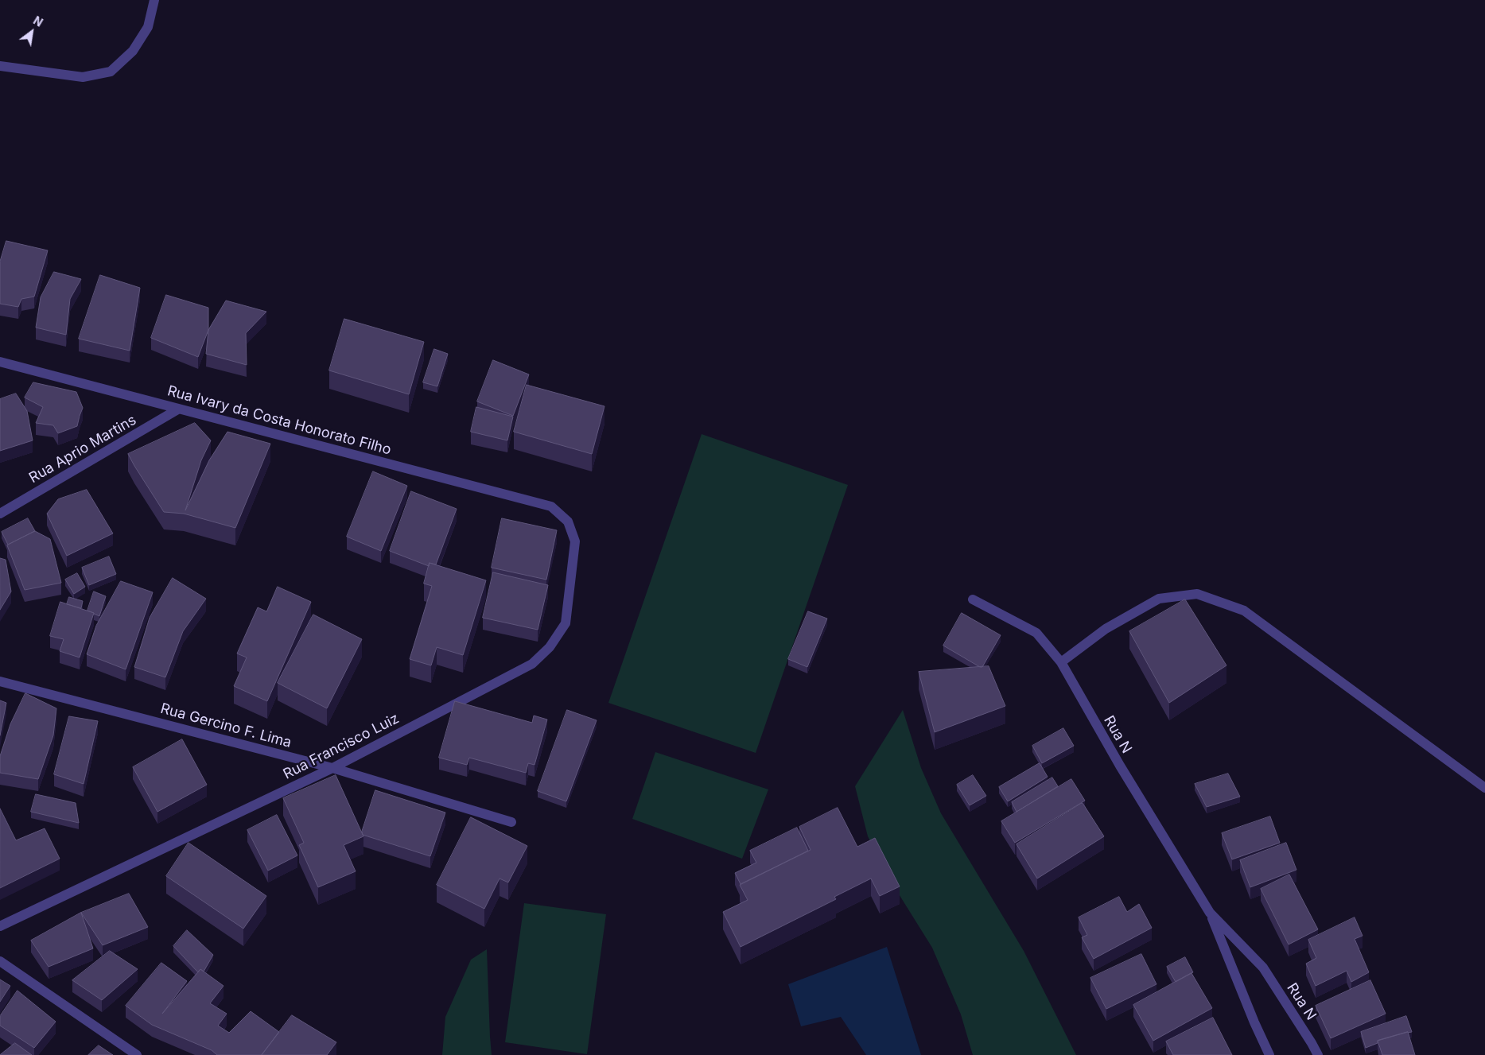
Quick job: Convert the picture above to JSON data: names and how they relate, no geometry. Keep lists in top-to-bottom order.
{
  "streets": {
    "street": [
      "Rua Ivary da Costa Honorato Filho",
      "Rua Aprio Martins",
      "Rua Gercino F. Lima",
      "Rua N",
      "Rua Francisco Luiz"
    ]
  },
  "crossings": [
    ["Rua Ivary da Costa Honorato Filho", "Rua Aprio Martins"],
    ["Rua Ivary da Costa Honorato Filho", "Rua Francisco Luiz"],
    ["Rua Gercino F. Lima", "Rua Francisco Luiz"]
  ],
  "north": "top right"
}
